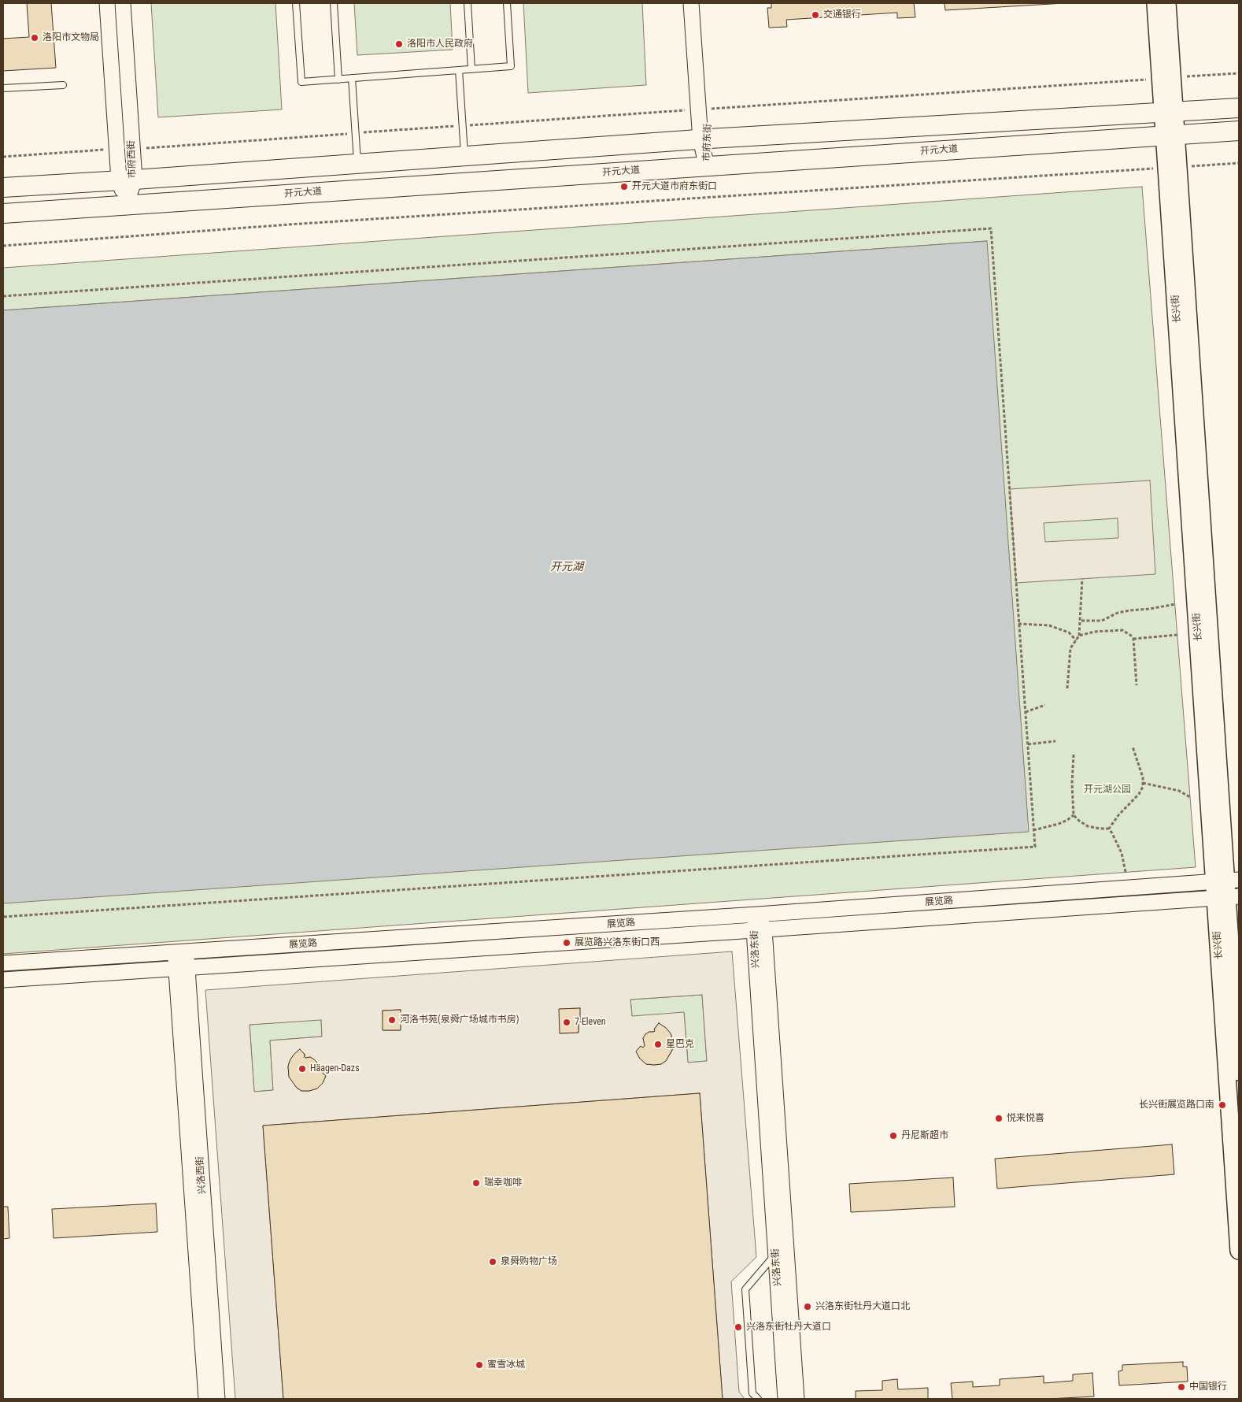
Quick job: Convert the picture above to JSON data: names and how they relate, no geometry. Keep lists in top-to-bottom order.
{
  "streets": {
    "main road": ["开元大道", "长兴街"],
    "street": [
      "市府东街",
      "市府西街",
      "展览路",
      "兴洛东街",
      "兴洛西街"
    ]
  },
  "crossings": [
    ["市府东街", "开元大道"],
    ["开元大道", "市府西街"],
    ["开元大道", "长兴街"],
    ["长兴街", "展览路"],
    ["展览路", "兴洛东街"],
    ["展览路", "兴洛西街"]
  ],
  "water": ["开元湖"],
  "parks": ["开元湖公园"],
  "places": [
    "交通银行",
    "洛阳市文物局",
    "洛阳市人民政府",
    "开元大道市府东街口",
    "展览路兴洛东街口西",
    "河洛书苑(泉舜广场城市书房)",
    "7-Eleven",
    "星巴克",
    "Häagen-Dazs",
    "长兴街展览路口南",
    "悦来悦喜",
    "丹尼斯超市",
    "瑞幸咖啡",
    "泉舜购物广场",
    "兴洛东街牡丹大道口北",
    "兴洛东街牡丹大道口",
    "蜜雪冰城",
    "中国银行"
  ]
}
